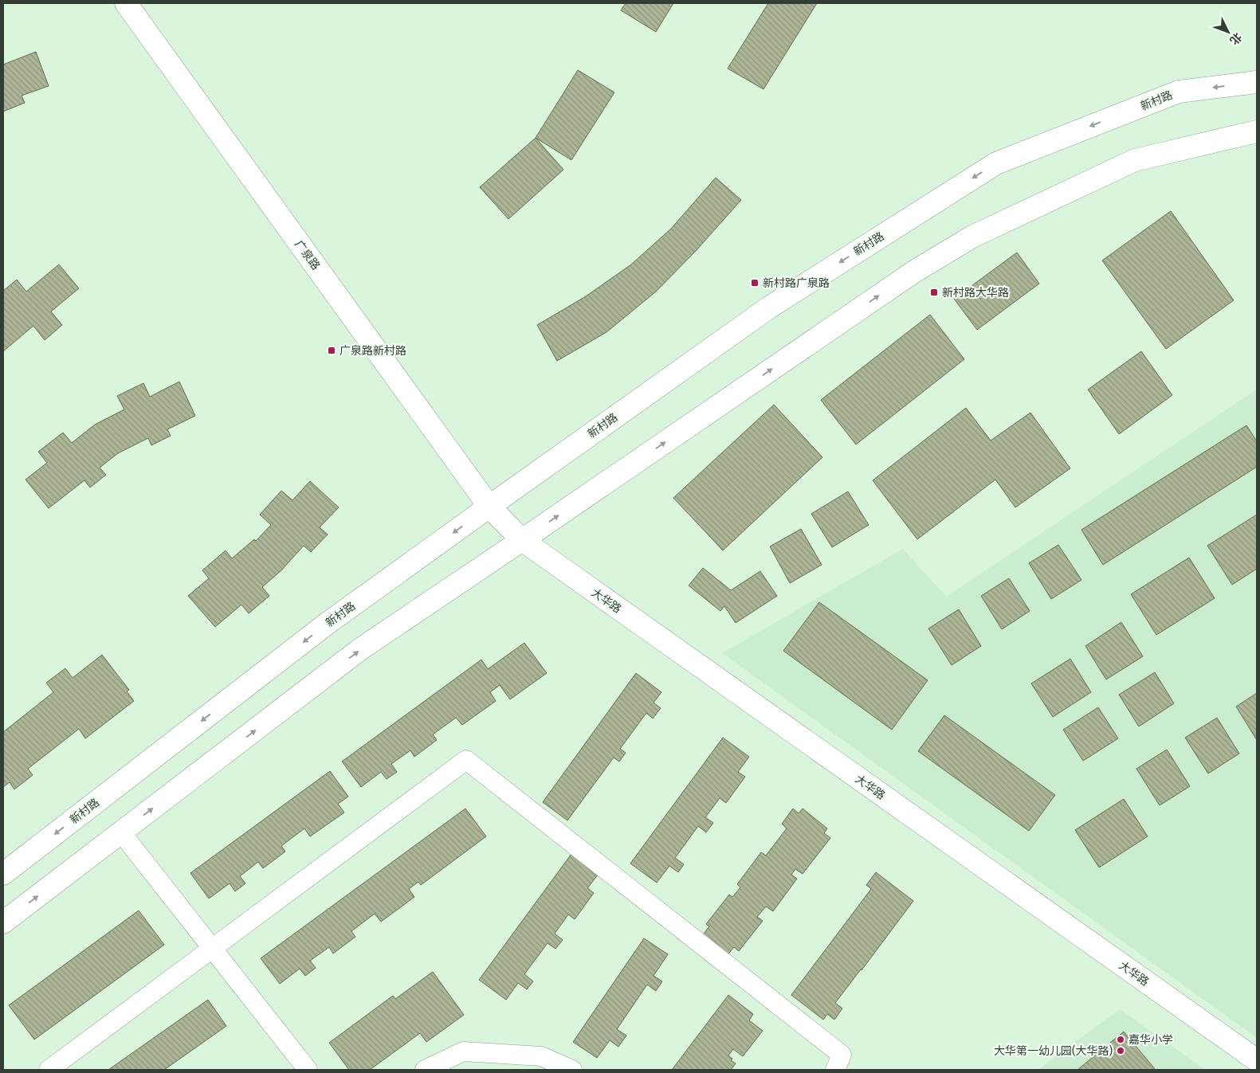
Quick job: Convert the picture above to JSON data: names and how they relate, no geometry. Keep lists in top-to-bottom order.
{
  "streets": {
    "main road": ["新村路", "广泉路", "大华路"]
  },
  "crossings": [
    ["新村路", "广泉路"],
    ["新村路", "大华路"],
    ["广泉路", "大华路"]
  ],
  "places": {
    "transit": ["新村路广泉路", "新村路大华路", "广泉路新村路"],
    "other": ["嘉华小学", "大华第一幼儿园(大华路)"]
  },
  "north": "bottom right"
}
